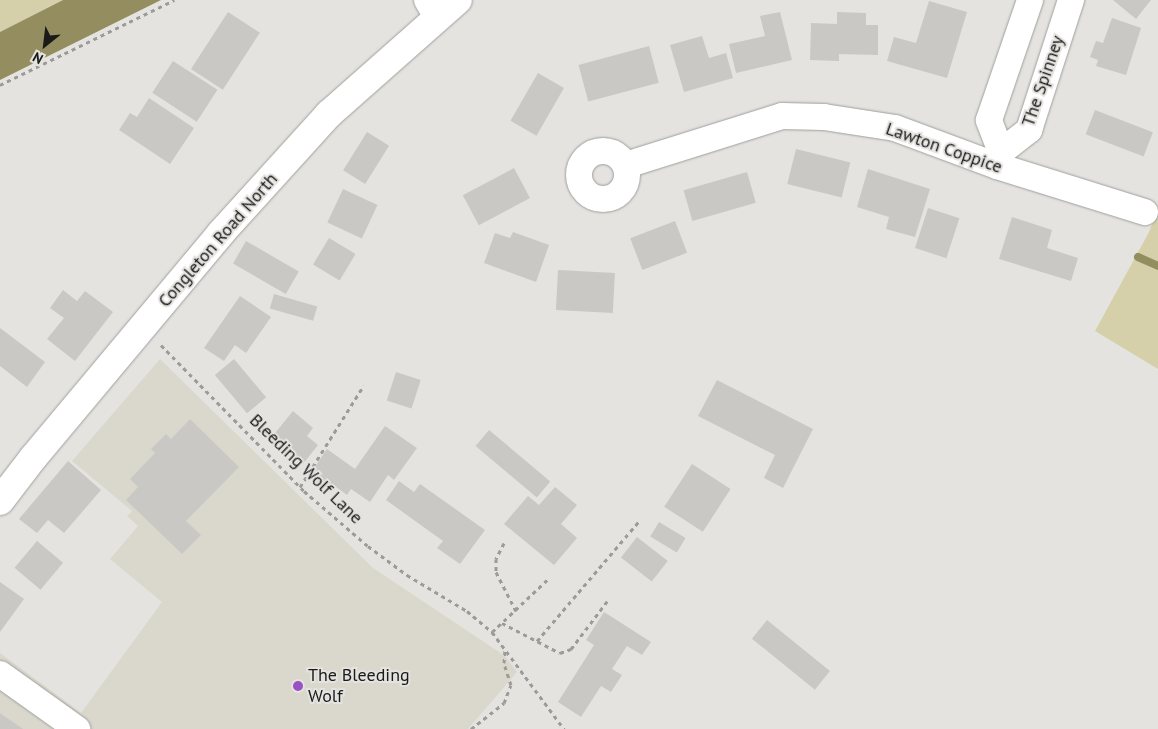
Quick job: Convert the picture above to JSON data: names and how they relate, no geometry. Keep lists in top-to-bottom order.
{
  "streets": {
    "highway": ["Congleton Road North"],
    "street": ["The Spinney", "Lawton Coppice"],
    "path": ["Bleeding Wolf Lane"]
  },
  "crossings": [
    ["The Spinney", "Lawton Coppice"],
    ["Congleton Road North", "Bleeding Wolf Lane"]
  ],
  "places": ["The Bleeding Wolf"],
  "north": "bottom left"
}
